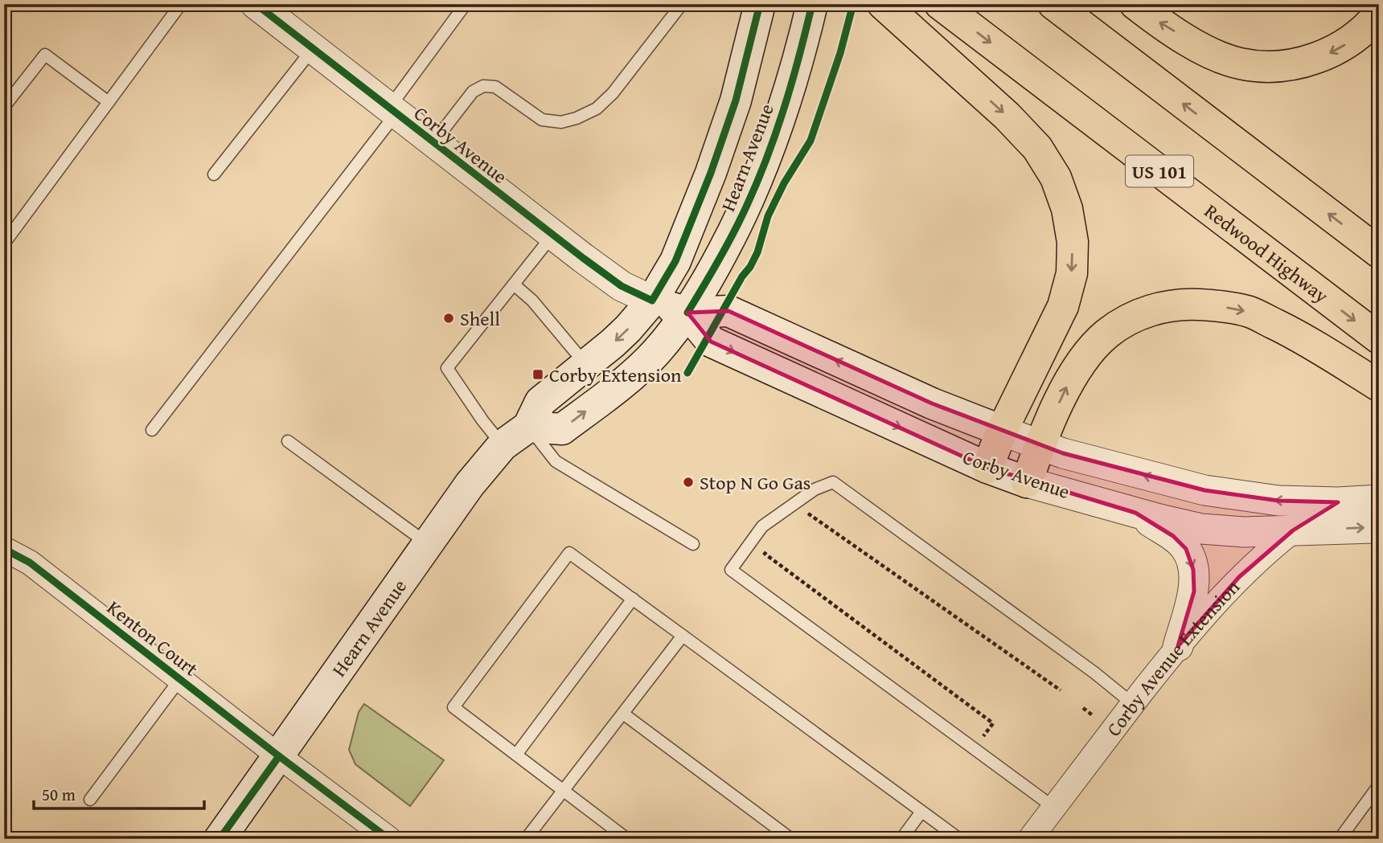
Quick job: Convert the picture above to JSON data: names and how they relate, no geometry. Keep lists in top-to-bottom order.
{
  "streets": {
    "highway": ["US 101", "Redwood Highway"],
    "main road": ["Corby Avenue", "Hearn Avenue"],
    "street": ["Kenton Court", "Corby Avenue Extension"]
  },
  "crossings": [
    ["Corby Avenue", "Hearn Avenue"],
    ["Corby Avenue", "Corby Avenue Extension"],
    ["Hearn Avenue", "Kenton Court"]
  ],
  "places": {
    "other": ["Shell", "Stop N Go Gas"],
    "transit": ["Corby Extension"]
  },
  "scale_bar": "50 m"
}
